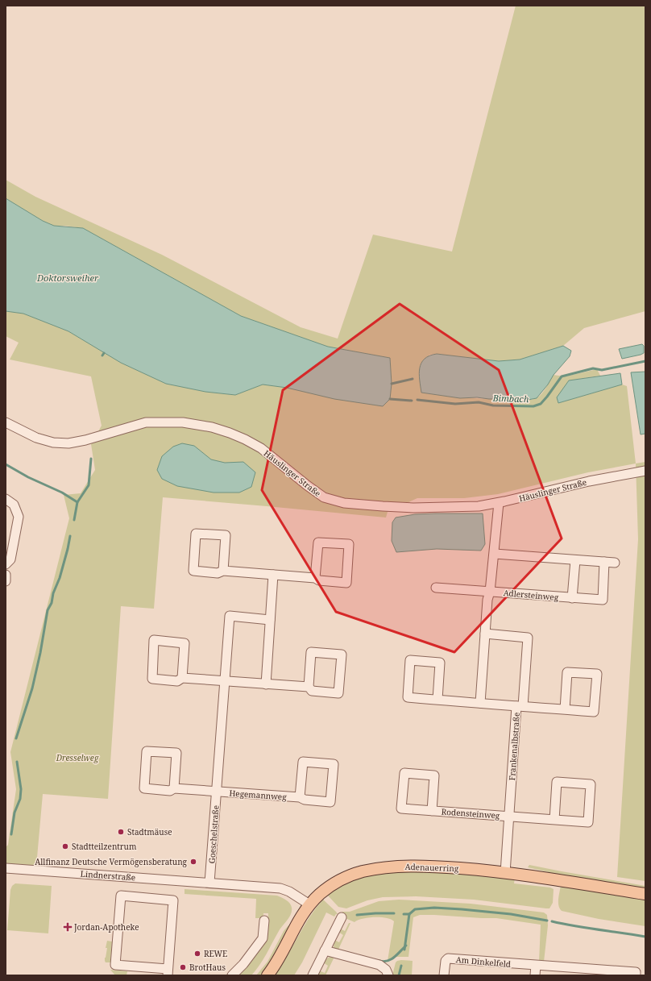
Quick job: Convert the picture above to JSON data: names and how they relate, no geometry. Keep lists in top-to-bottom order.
{
  "streets": {
    "main road": ["Adenauerring"],
    "street": [
      "Häuslinger Straße",
      "Adlersteinweg",
      "Frankenalbstraße",
      "Hegemannweg",
      "Rodensteinweg",
      "Goeschelstraße",
      "Lindnerstraße",
      "Am Dinkelfeld"
    ]
  },
  "crossings": [
    ["Frankenalbstraße", "Rodensteinweg"],
    ["Frankenalbstraße", "Adenauerring"],
    ["Hegemannweg", "Goeschelstraße"],
    ["Goeschelstraße", "Lindnerstraße"]
  ],
  "water": ["Doktorsweiher", "Bimbach"],
  "parks": ["Dresselweg"],
  "places": {
    "other": [
      "Stadtmäuse",
      "Stadtteilzentrum",
      "Allfinanz Deutsche Vermögensberatung",
      "REWE",
      "BrotHaus"
    ],
    "health": ["Jordan-Apotheke"]
  }
}
